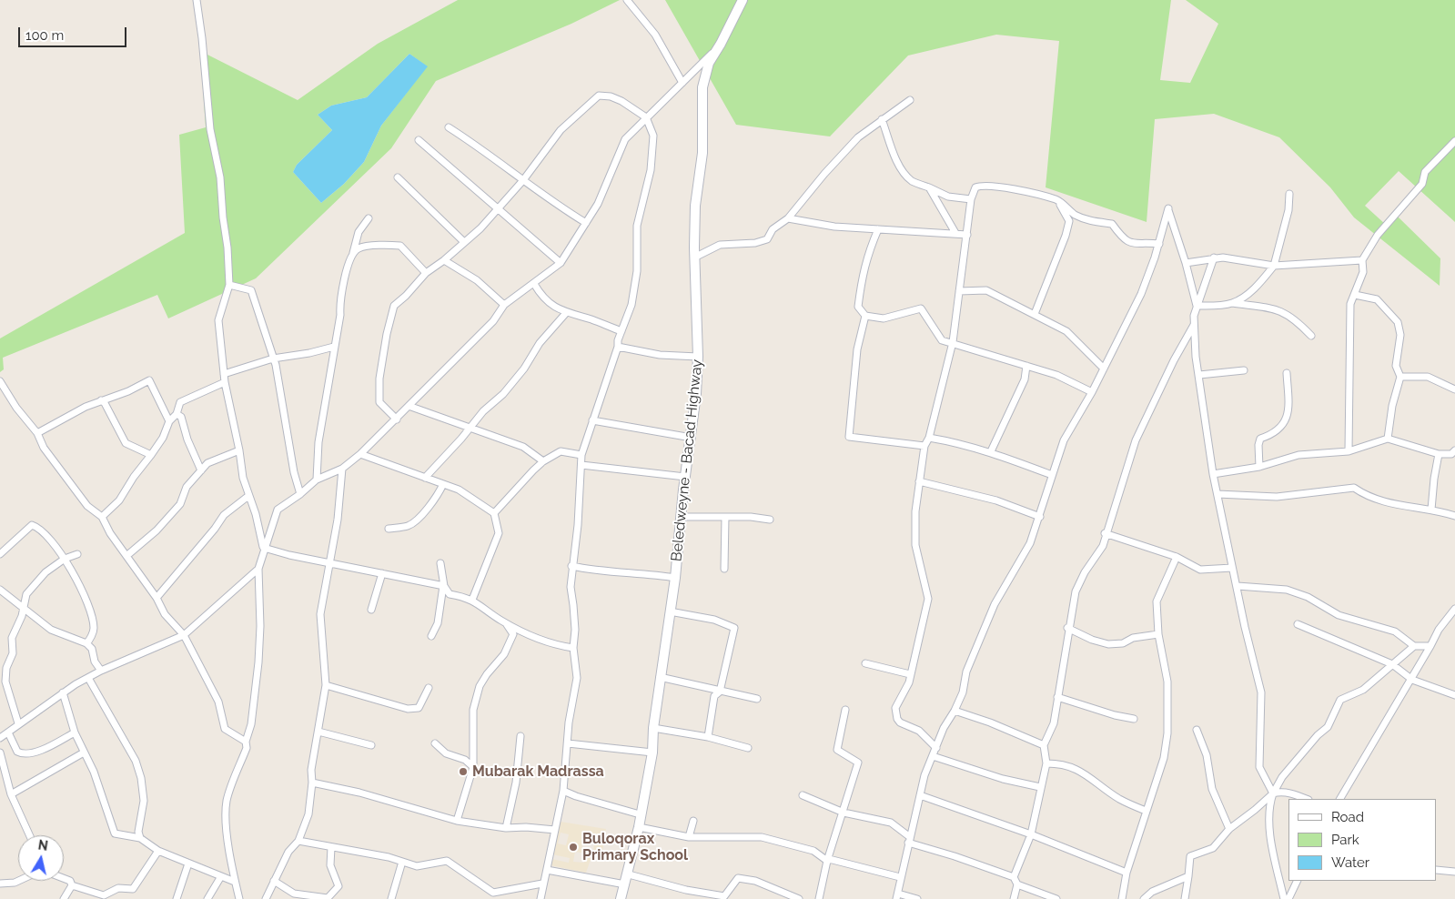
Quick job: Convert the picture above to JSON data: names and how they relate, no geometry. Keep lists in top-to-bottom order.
{
  "streets": {
    "street": ["Beledweyne - Bacad Highway"]
  },
  "places": ["Mubarak Madrassa", "Buloqorax Primary School"],
  "legend": ["Road", "Park", "Water"],
  "scale_bar": "100 m",
  "north": "top"
}
